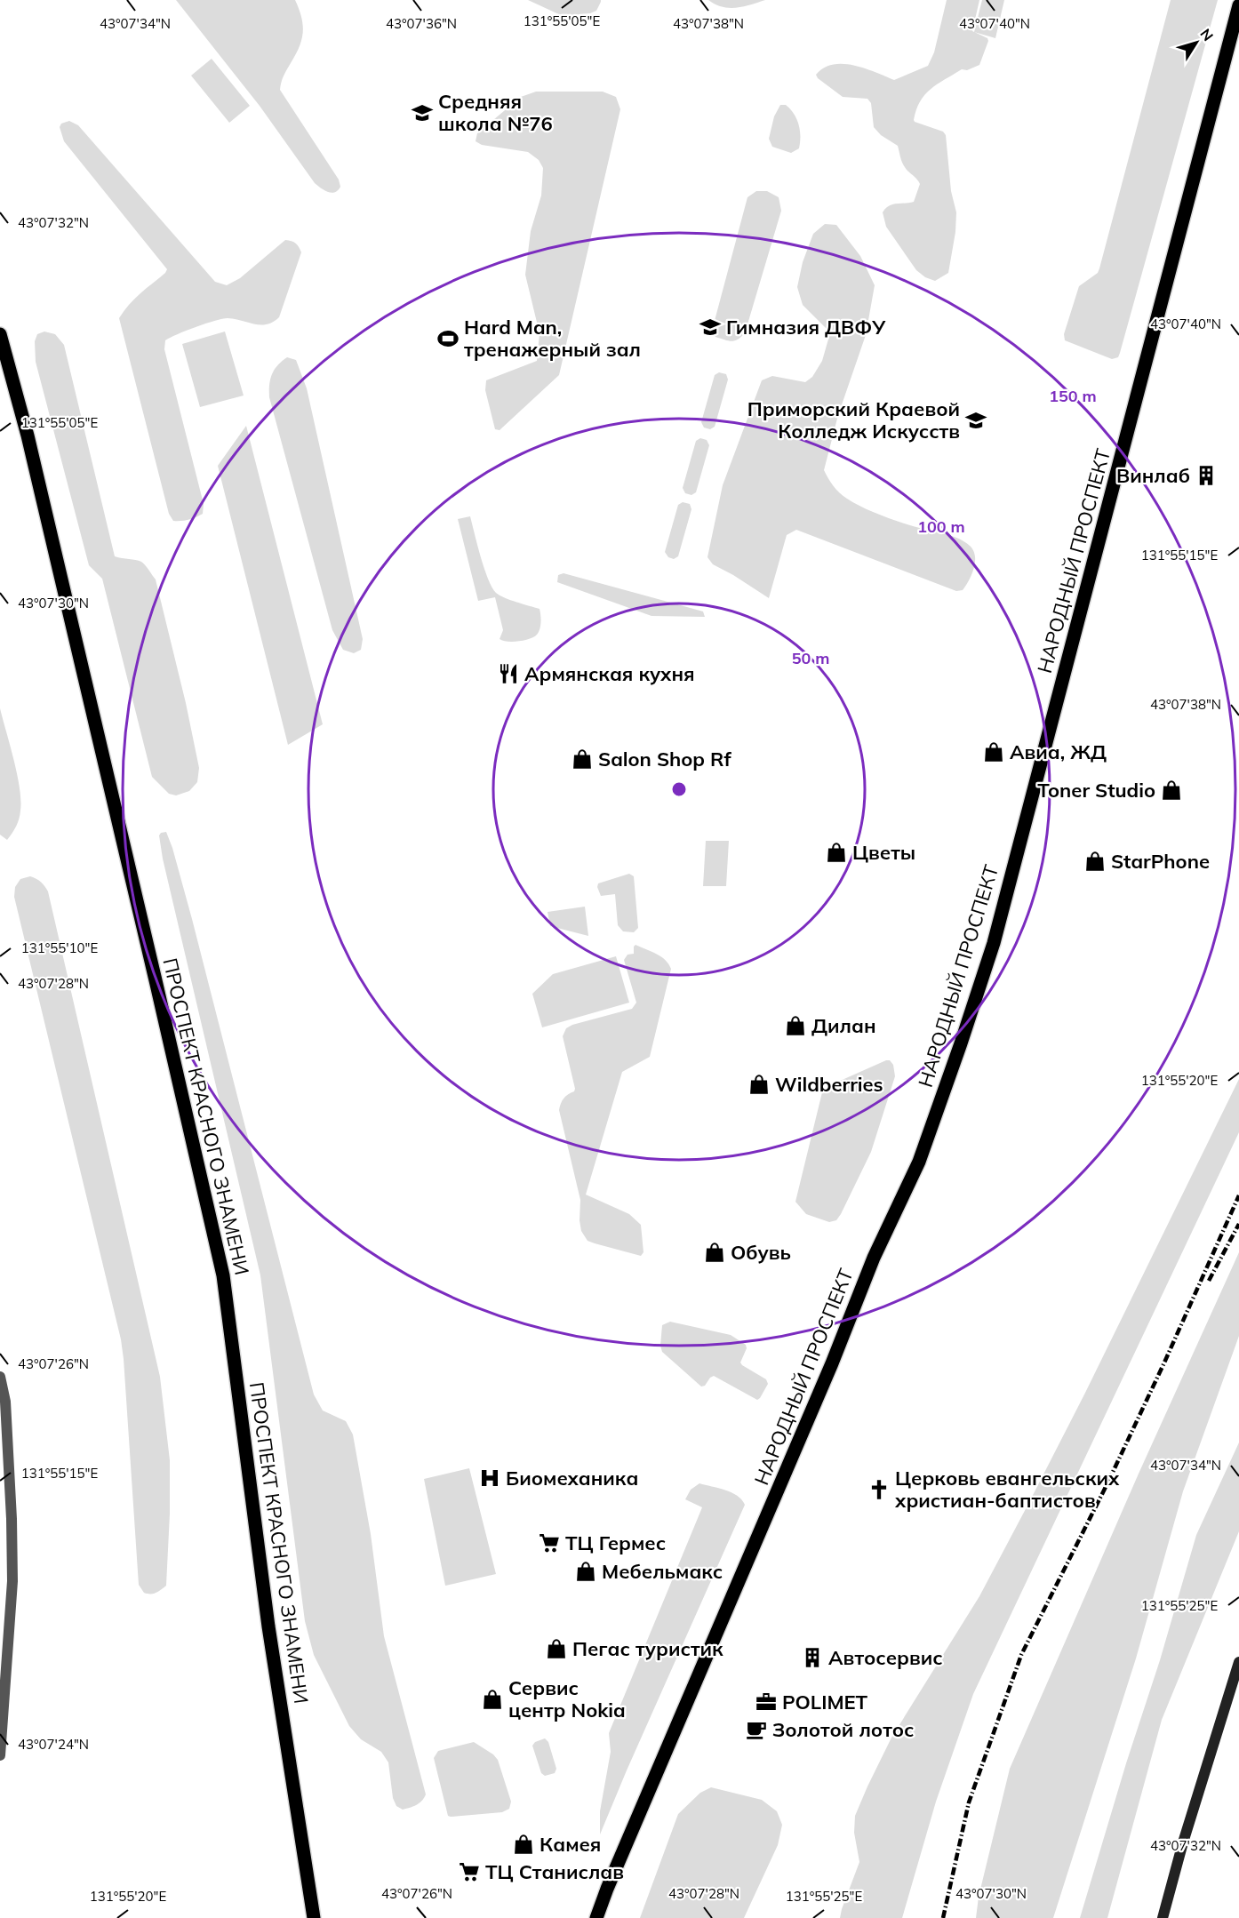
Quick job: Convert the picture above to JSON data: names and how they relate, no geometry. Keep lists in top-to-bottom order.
{
  "streets": {
    "main road": ["НАРОДНЫЙ ПРОСПЕКТ", "ПРОСПЕКТ КРАСНОГО ЗНАМЕНИ"]
  },
  "places": {
    "school or university": ["Средняя школа №76", "Гимназия ДВФУ", "Приморский Краевой Колледж Искусств"],
    "sports": ["Hard Man, тренажерный зал"],
    "building": ["Винлаб", "Автосервис"],
    "restaurant": ["Армянская кухня"],
    "shop": [
      "Авиа, ЖД",
      "Salon Shop Rf",
      "Toner Studio",
      "Цветы",
      "StarPhone",
      "Дилан",
      "Wildberries",
      "Обувь",
      "Мебельмакс",
      "Пегас туристик",
      "Сервис центр Nokia",
      "Камея"
    ],
    "hospital": ["Биомеханика"],
    "church": ["Церковь евангельских христиан-баптистов"],
    "supermarket": ["ТЦ Гермес", "ТЦ Станислав"],
    "office": ["POLIMET"],
    "cafe": ["Золотой лотос"]
  },
  "north": "top right",
  "coordinates": [
    "131°55'05\"E",
    "43°07'34\"N",
    "43°07'36\"N",
    "43°07'38\"N",
    "43°07'40\"N",
    "43°07'32\"N",
    "131°55'15\"E",
    "43°07'30\"N",
    "131°55'10\"E",
    "43°07'28\"N",
    "131°55'20\"E",
    "43°07'26\"N",
    "131°55'25\"E",
    "43°07'24\"N"
  ],
  "rings": ["150 m", "100 m", "50 m"]
}
